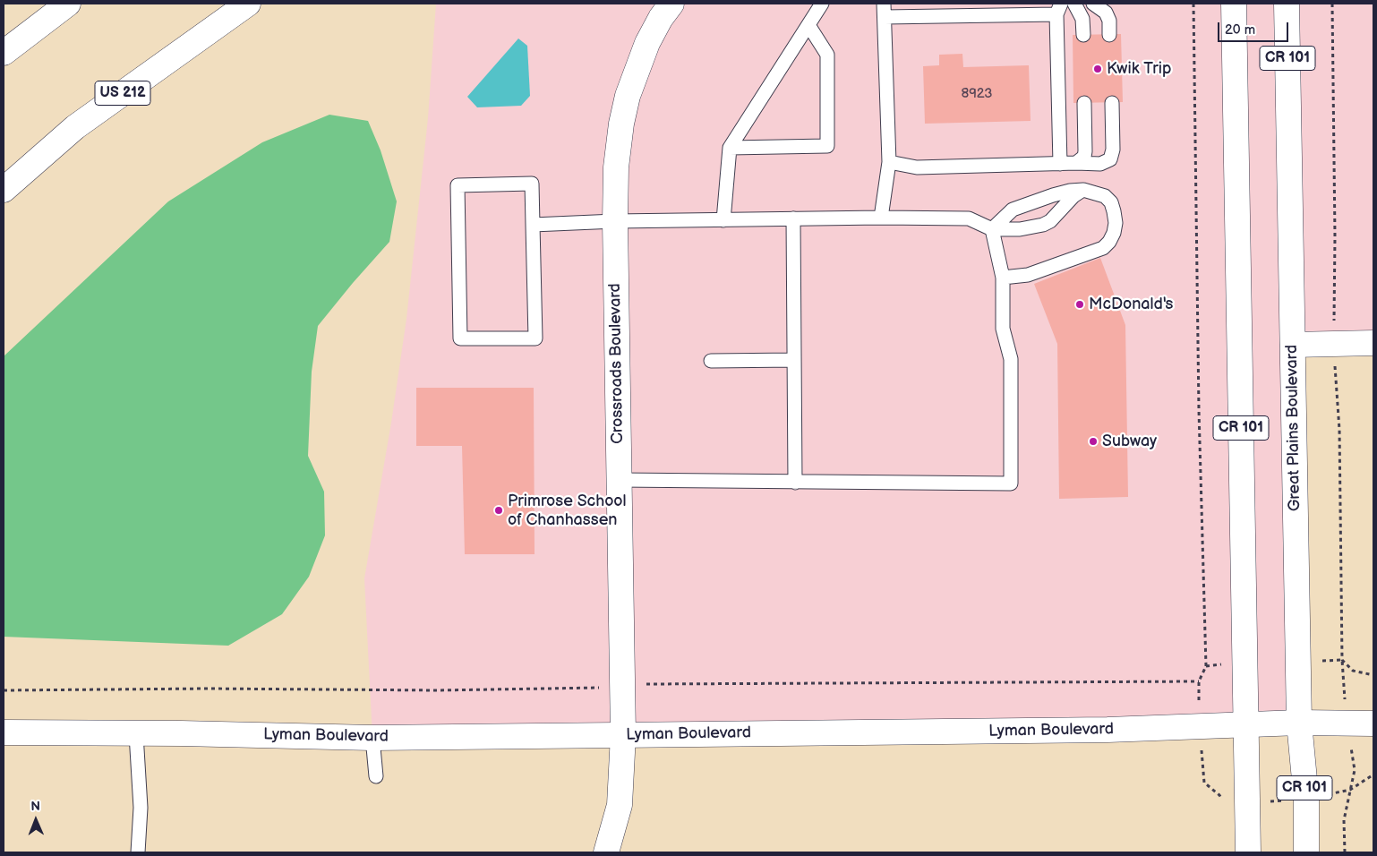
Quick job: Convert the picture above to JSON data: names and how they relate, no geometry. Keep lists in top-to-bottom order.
{
  "streets": {
    "main road": [
      "CR 101",
      "US 212",
      "Crossroads Boulevard",
      "Great Plains Boulevard",
      "Lyman Boulevard"
    ]
  },
  "crossings": [
    ["CR 101", "Lyman Boulevard"],
    ["Crossroads Boulevard", "Lyman Boulevard"],
    ["Great Plains Boulevard", "Lyman Boulevard"]
  ],
  "places": [
    "Kwik Trip",
    "McDonald's",
    "Subway",
    "Primrose School of Chanhassen"
  ],
  "house_numbers": ["8923"],
  "scale_bar": "20 m",
  "north": "top"
}
